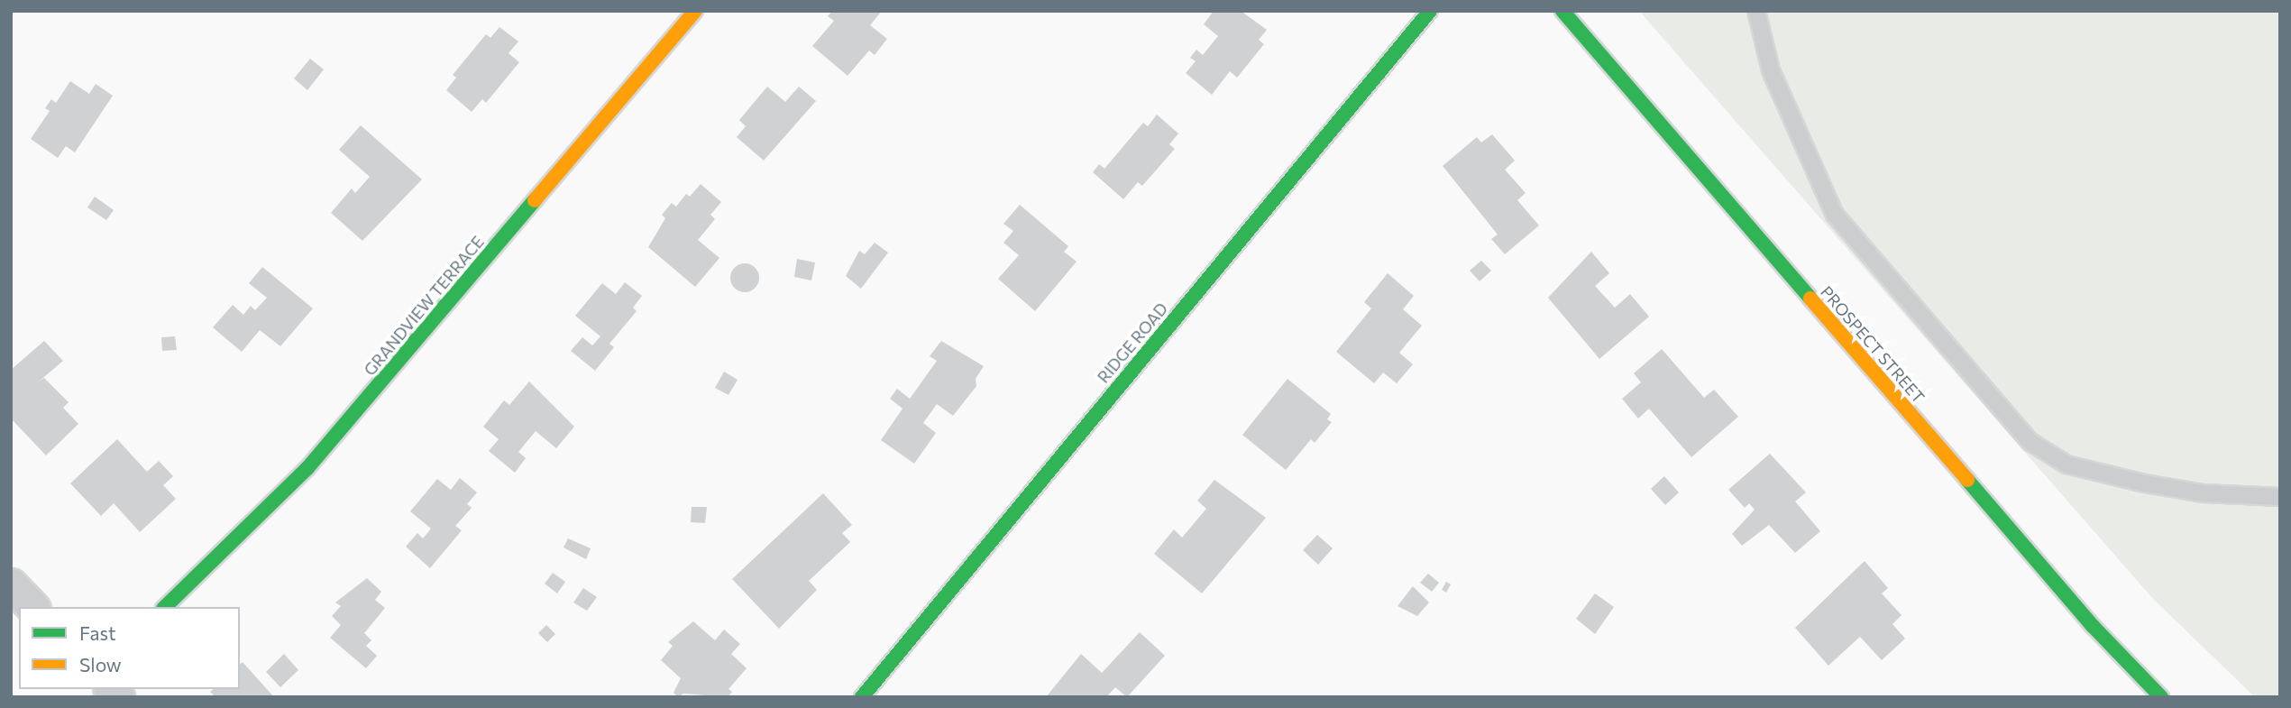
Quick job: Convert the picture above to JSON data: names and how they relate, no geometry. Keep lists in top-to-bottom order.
{
  "streets": {
    "street": ["GRANDVIEW TERRACE", "RIDGE ROAD", "PROSPECT STREET"]
  },
  "legend": ["Fast", "Slow"]
}
